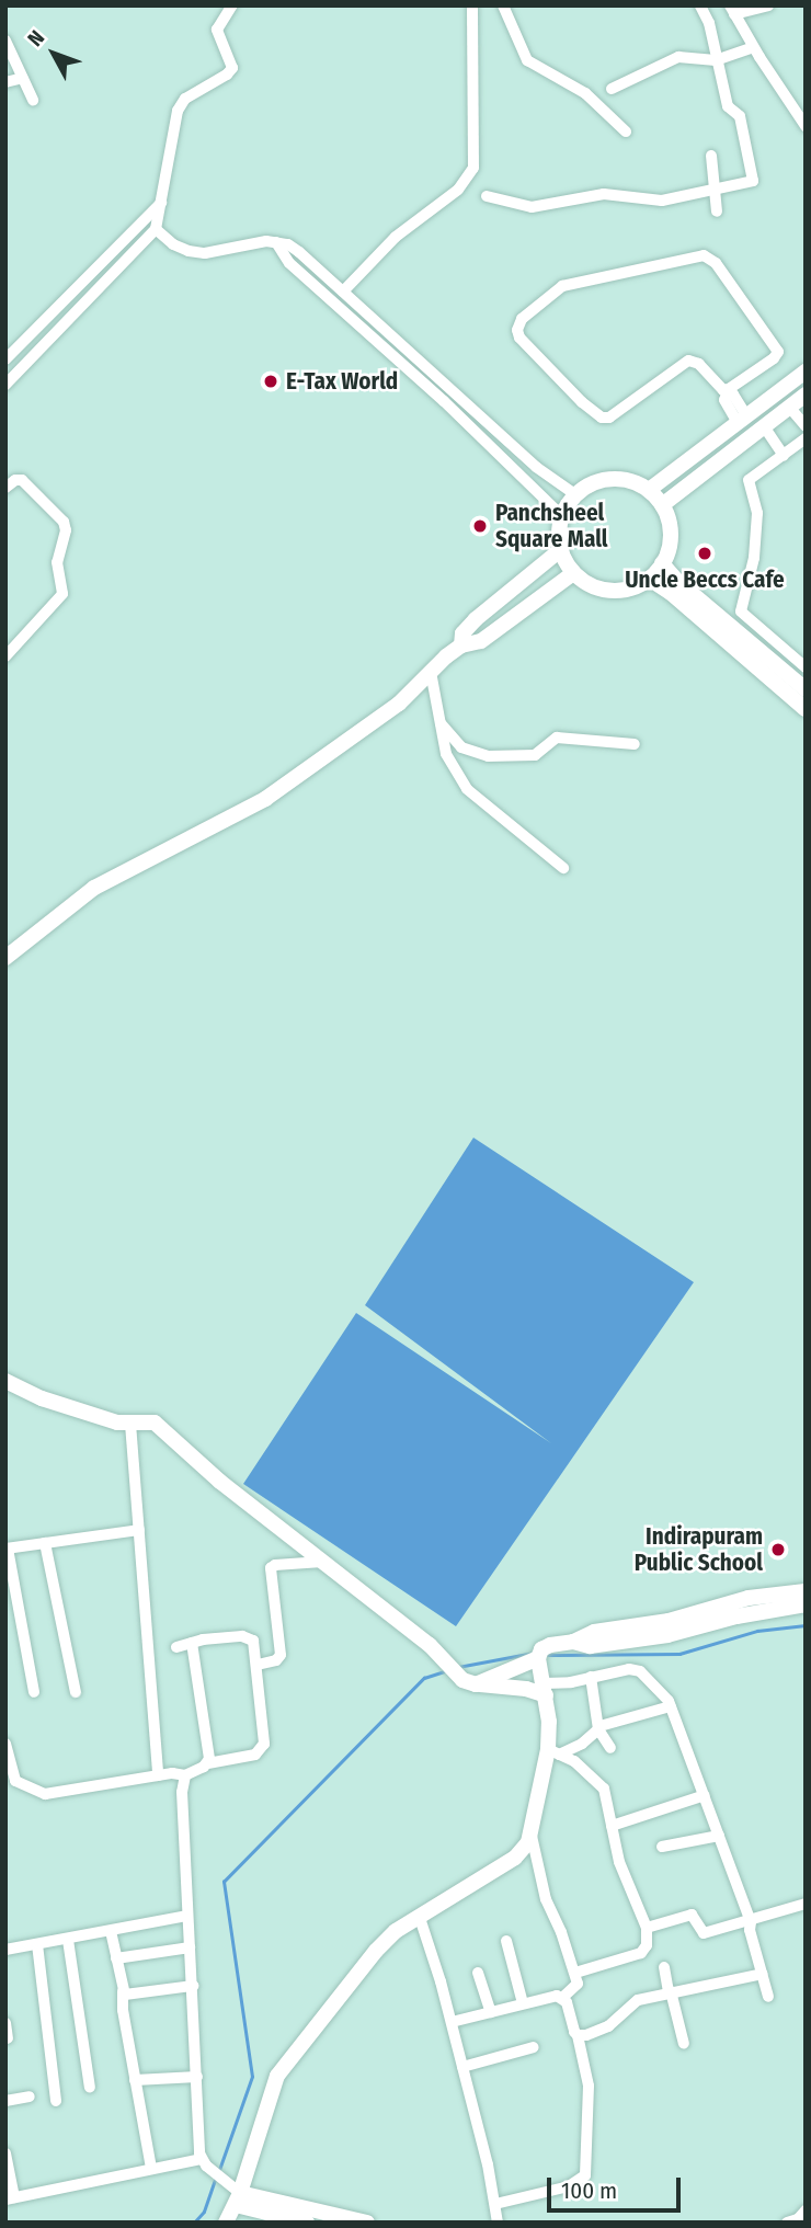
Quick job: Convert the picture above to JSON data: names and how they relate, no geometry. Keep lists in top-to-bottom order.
{
  "places": [
    "E-Tax World",
    "Panchsheel Square Mall",
    "Uncle Beccs Cafe",
    "Indirapuram Public School"
  ],
  "scale_bar": "100 m",
  "north": "top left"
}
